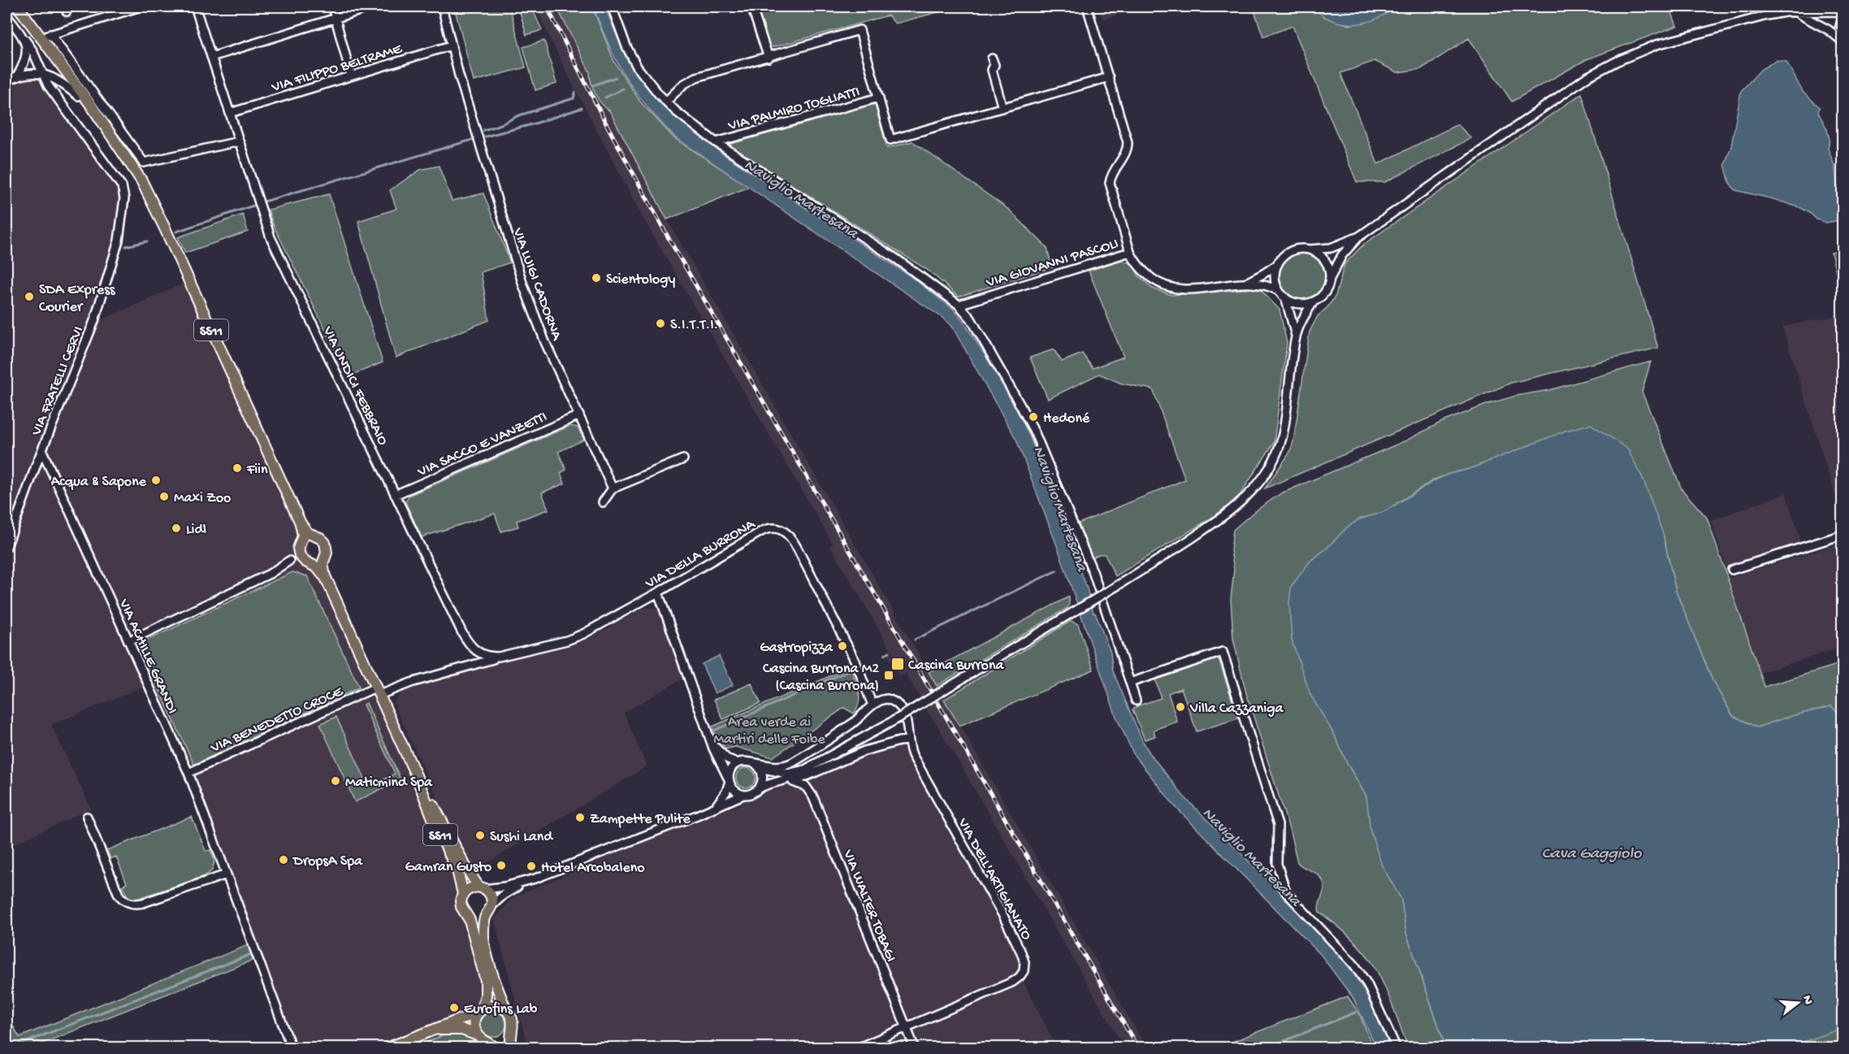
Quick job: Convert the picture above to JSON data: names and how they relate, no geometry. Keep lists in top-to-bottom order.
{
  "streets": {
    "main road": ["SS11"],
    "street": [
      "VIA FILIPPO BELTRAME",
      "VIA PALMIRO TOGLIATTI",
      "VIA GIOVANNI PASCOLI",
      "VIA LUIGI CADORNA",
      "VIA FRATELLI CERVI",
      "VIA UNDICI FEBBRAIO",
      "VIA SACCO E VANZETTI",
      "VIA DELLA BURRONA",
      "VIA ACHILLE GRANDI",
      "VIA BENEDETTO CROCE",
      "VIA DELL'ARTIGIANATO",
      "VIA WALTER TOBAGI"
    ]
  },
  "crossings": [
    ["VIA FILIPPO BELTRAME", "VIA LUIGI CADORNA"],
    ["VIA FILIPPO BELTRAME", "VIA UNDICI FEBBRAIO"],
    ["VIA LUIGI CADORNA", "VIA SACCO E VANZETTI"],
    ["SS11", "VIA DELLA BURRONA"],
    ["SS11", "VIA BENEDETTO CROCE"],
    ["VIA FRATELLI CERVI", "VIA ACHILLE GRANDI"],
    ["VIA UNDICI FEBBRAIO", "VIA SACCO E VANZETTI"],
    ["VIA UNDICI FEBBRAIO", "VIA DELLA BURRONA"],
    ["VIA DELLA BURRONA", "VIA BENEDETTO CROCE"],
    ["VIA DELLA BURRONA", "VIA DELL'ARTIGIANATO"],
    ["VIA ACHILLE GRANDI", "VIA BENEDETTO CROCE"],
    ["VIA DELL'ARTIGIANATO", "VIA WALTER TOBAGI"]
  ],
  "water": ["Naviglio Martesana", "Cava Gaggiolo"],
  "parks": ["Area verde ai Martiri delle Foibe"],
  "places": {
    "other": [
      "Scientology",
      "SDA Express Courier",
      "S.I.T.T.I.",
      "Hedoné",
      "Fiin",
      "Acqua & Sapone",
      "Maxi Zoo",
      "Lidl",
      "Gastropizza",
      "Villa Cazzaniga",
      "Maticmind Spa",
      "Zampette Pulite",
      "Sushi Land",
      "DropsA Spa",
      "Gamran Gusto",
      "Hotel Arcobaleno",
      "Eurofins Lab"
    ],
    "transit": ["Cascina Burrona", "Cascina Burrona M2 (Cascina Burrona)"]
  },
  "north": "right"
}
